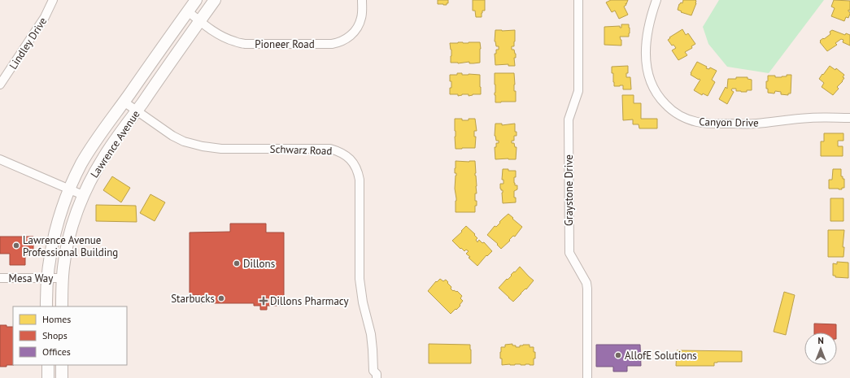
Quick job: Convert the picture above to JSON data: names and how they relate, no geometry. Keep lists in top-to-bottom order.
{
  "streets": {
    "street": [
      "Lindley Drive",
      "Pioneer Road",
      "Canyon Drive",
      "Lawrence Avenue",
      "Schwarz Road",
      "Graystone Drive",
      "Mesa Way"
    ]
  },
  "crossings": [
    ["Pioneer Road", "Lawrence Avenue"],
    ["Lawrence Avenue", "Schwarz Road"],
    ["Lawrence Avenue", "Mesa Way"]
  ],
  "places": {
    "other": [
      "Lawrence Avenue Professional Building",
      "Dillons",
      "Starbucks",
      "AllofE Solutions"
    ],
    "health": ["Dillons Pharmacy"]
  },
  "legend": ["Homes", "Shops", "Offices"],
  "north": "top"
}
